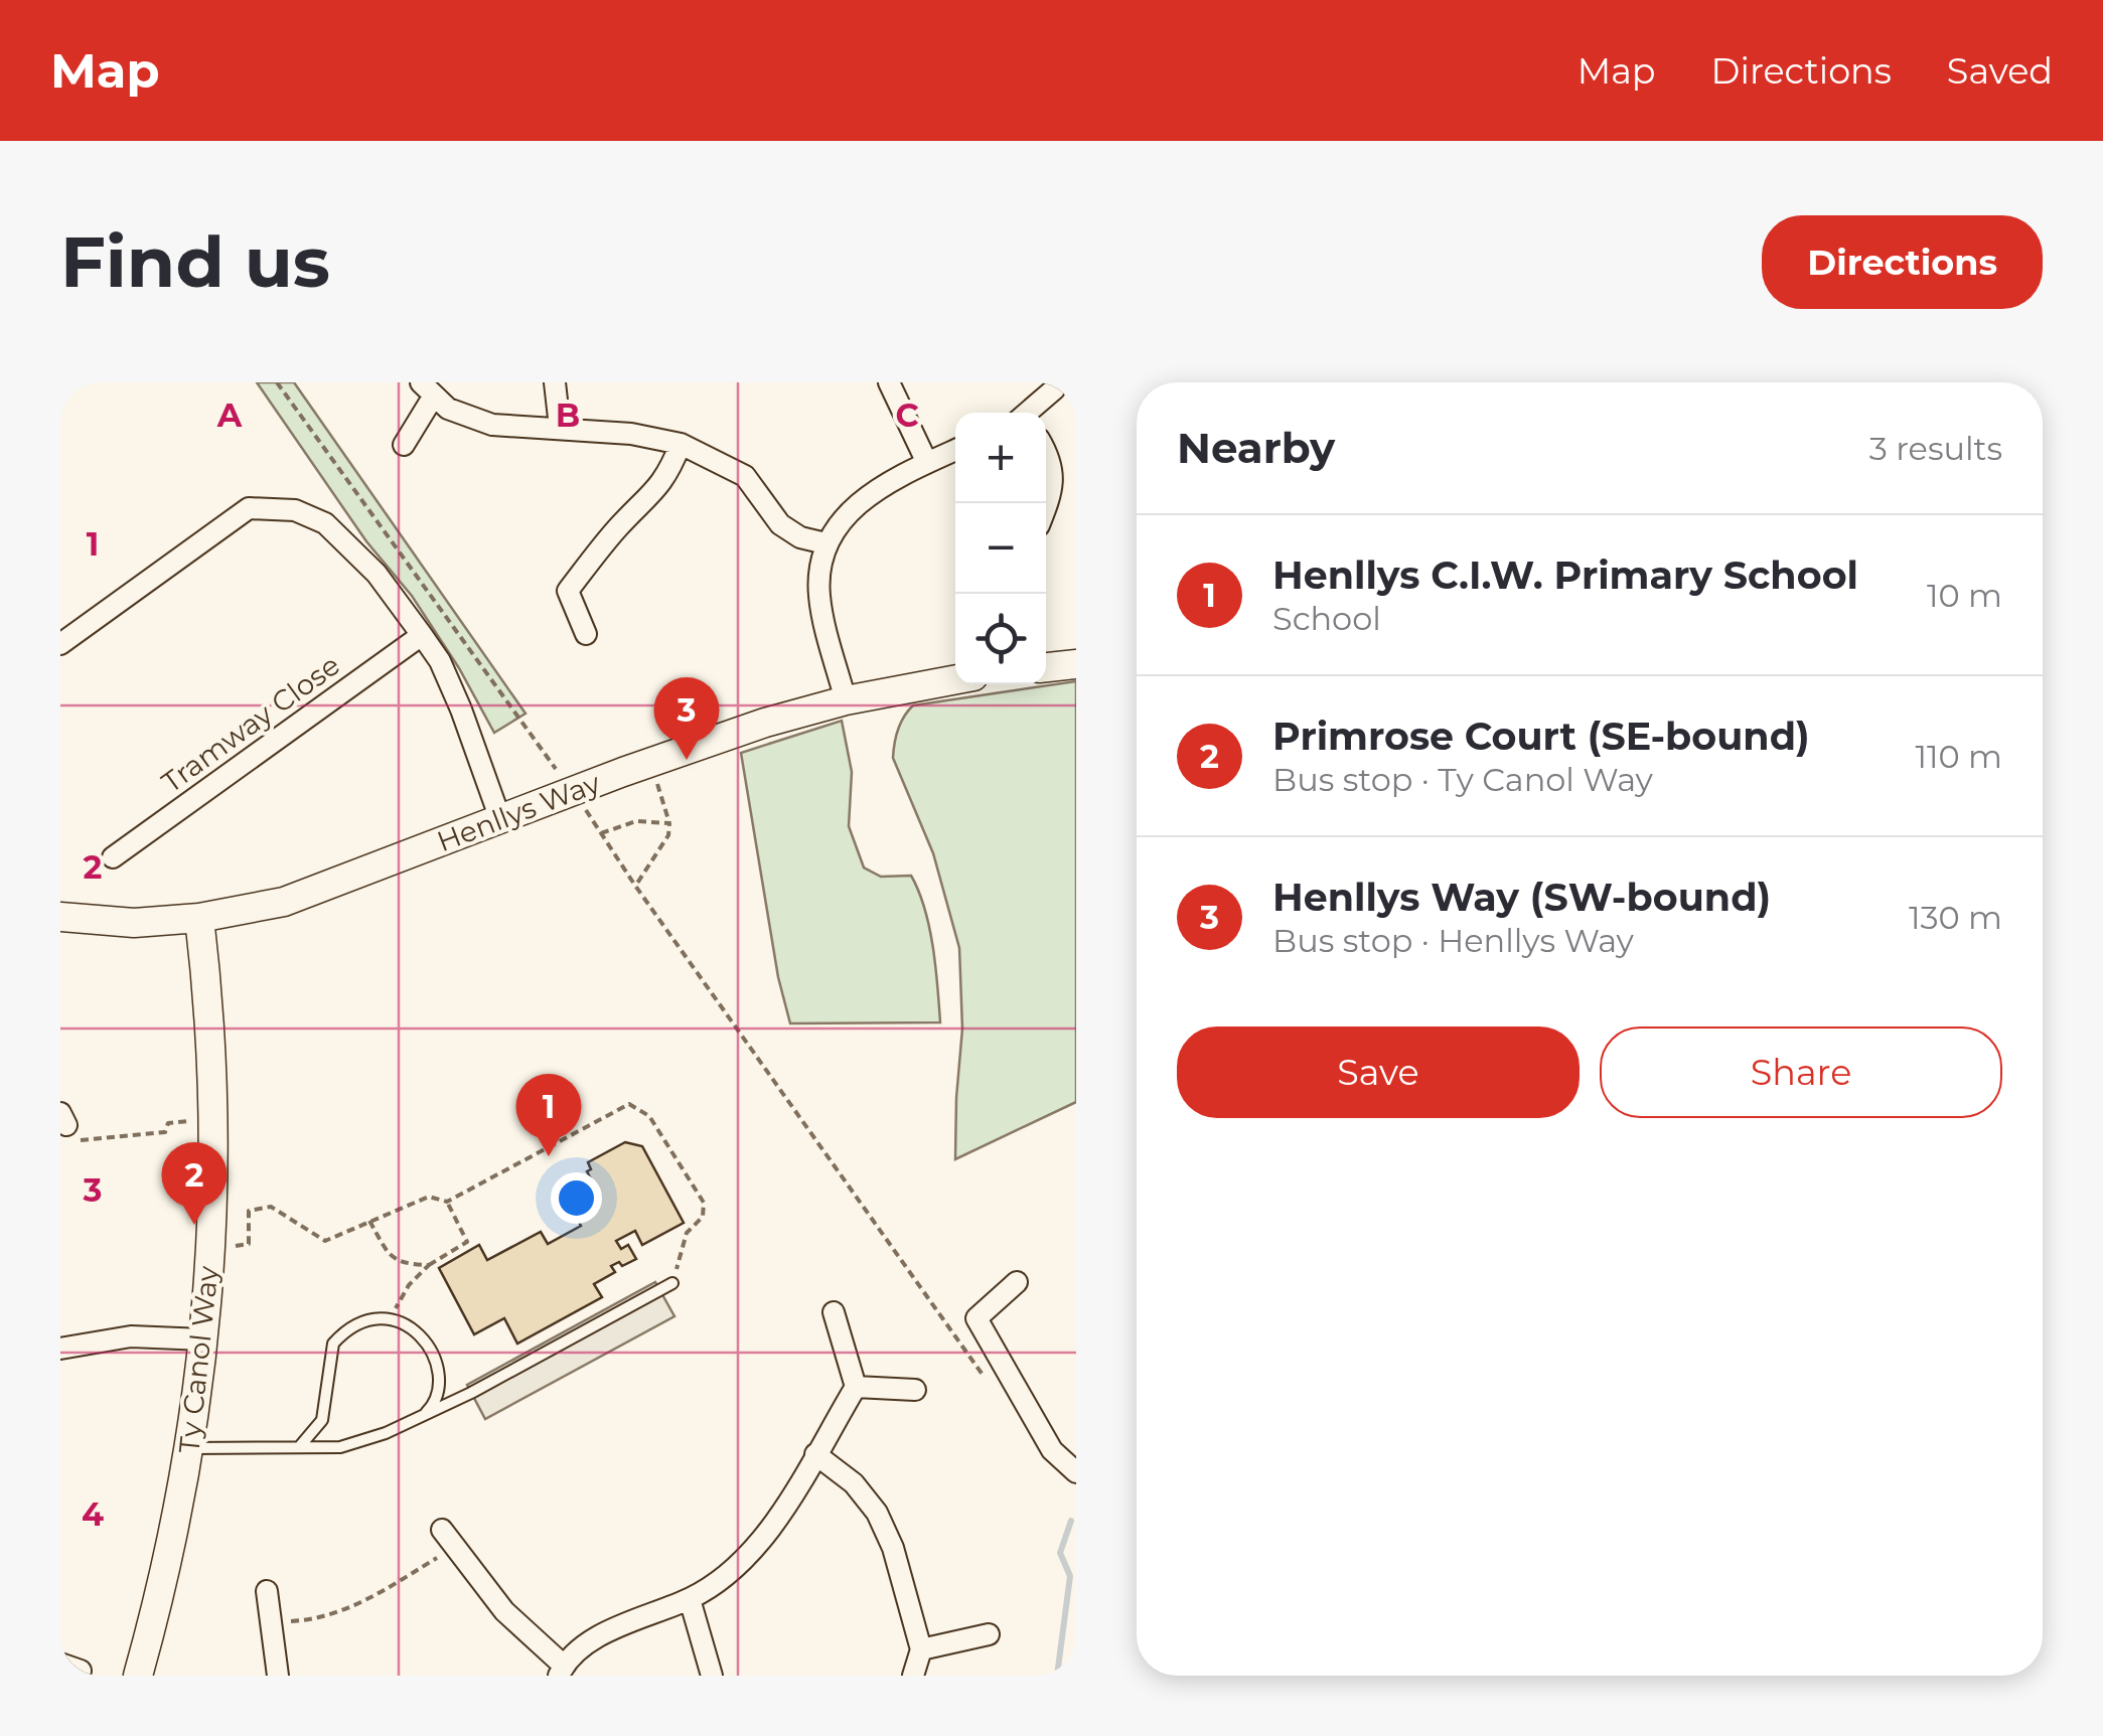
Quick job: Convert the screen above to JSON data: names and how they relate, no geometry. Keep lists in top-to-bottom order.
{
  "streets": {
    "street": ["Tramway Close", "Henllys Way", "Ty Canol Way"]
  },
  "crossings": [
    ["Henllys Way", "Ty Canol Way"]
  ],
  "page": {
    "header": "Map",
    "nav": ["Map", "Directions", "Saved"],
    "buttons": [
      "Directions",
      ["Save", "Share"]
    ],
    "title": "Find us",
    "heading": ["Nearby", "3 results"],
    "map_buttons": ["+", "−"],
    "list": [
      {
        "mark": "1",
        "name": "Henllys C.I.W. Primary School",
        "note": "School",
        "value": "10 m"
      },
      {
        "mark": "2",
        "name": "Primrose Court (SE-bound)",
        "note": "Bus stop · Ty Canol Way",
        "value": "110 m"
      },
      {
        "mark": "3",
        "name": "Henllys Way (SW-bound)",
        "note": "Bus stop · Henllys Way",
        "value": "130 m"
      }
    ],
    "pins": ["3", "1", "2"]
  },
  "grid": {
    "columns": ["A", "B", "C"],
    "rows": [
      "1",
      "2",
      "3",
      "4"
    ]
  }
}
